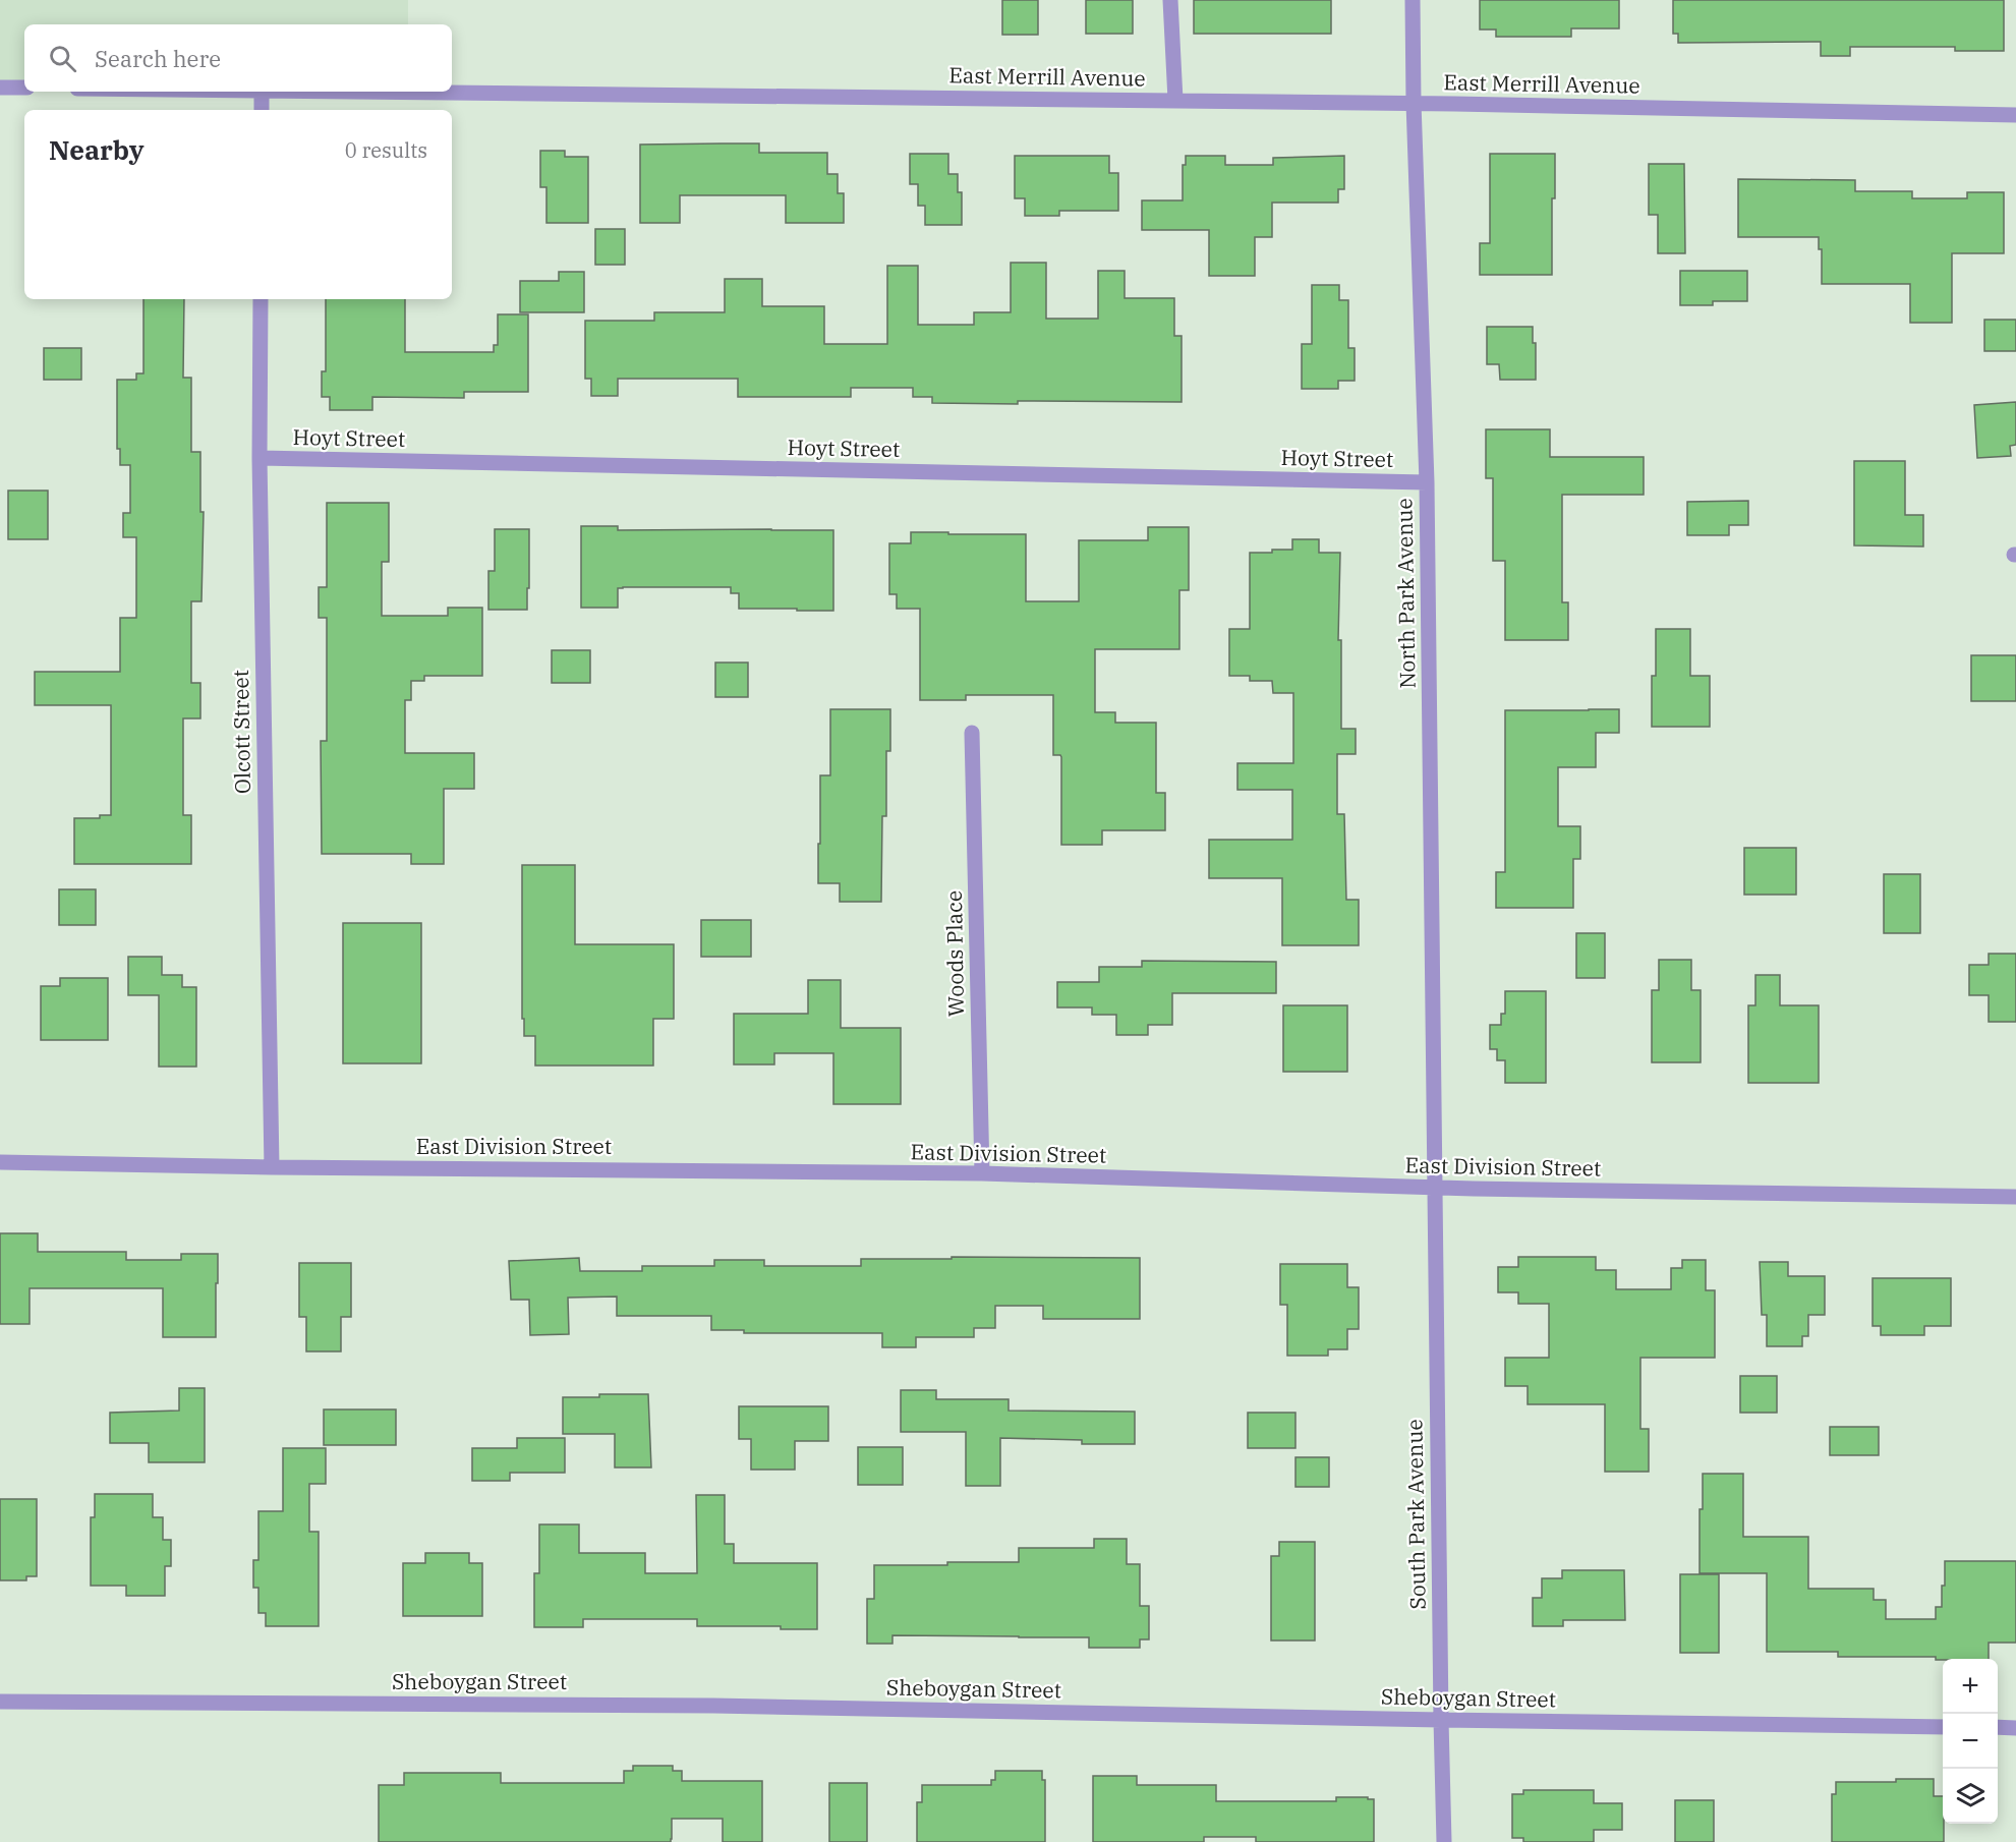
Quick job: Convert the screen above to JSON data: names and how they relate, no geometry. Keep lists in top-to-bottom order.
{
  "streets": {
    "street": [
      "East Merrill Avenue",
      "Hoyt Street",
      "North Park Avenue",
      "Olcott Street",
      "Woods Place",
      "East Division Street",
      "South Park Avenue",
      "Sheboygan Street"
    ]
  },
  "crossings": [
    ["East Merrill Avenue", "North Park Avenue"],
    ["Hoyt Street", "North Park Avenue"],
    ["Hoyt Street", "Olcott Street"],
    ["North Park Avenue", "East Division Street"],
    ["North Park Avenue", "South Park Avenue"],
    ["Olcott Street", "East Division Street"],
    ["Woods Place", "East Division Street"],
    ["East Division Street", "South Park Avenue"],
    ["South Park Avenue", "Sheboygan Street"]
  ],
  "page": {
    "search": "Search here",
    "heading": ["Nearby", "0 results"],
    "map_buttons": ["+", "−"]
  }
}
